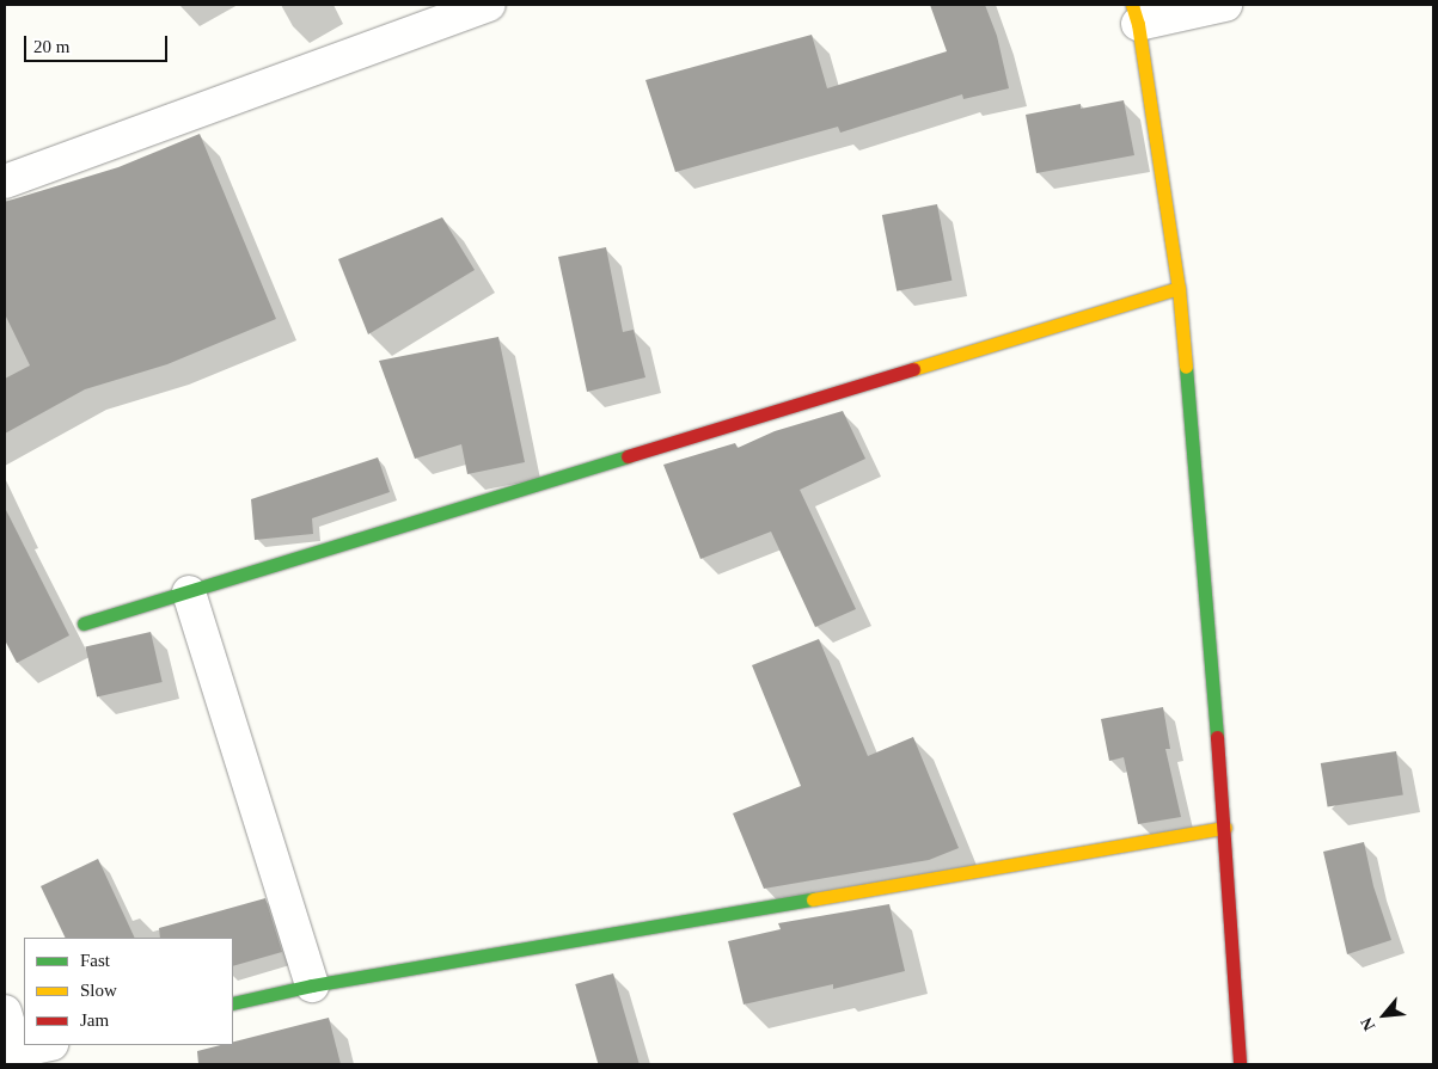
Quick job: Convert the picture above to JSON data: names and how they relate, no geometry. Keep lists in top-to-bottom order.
{
  "legend": ["Fast", "Slow", "Jam"],
  "scale_bar": "20 m",
  "north": "bottom left"
}
